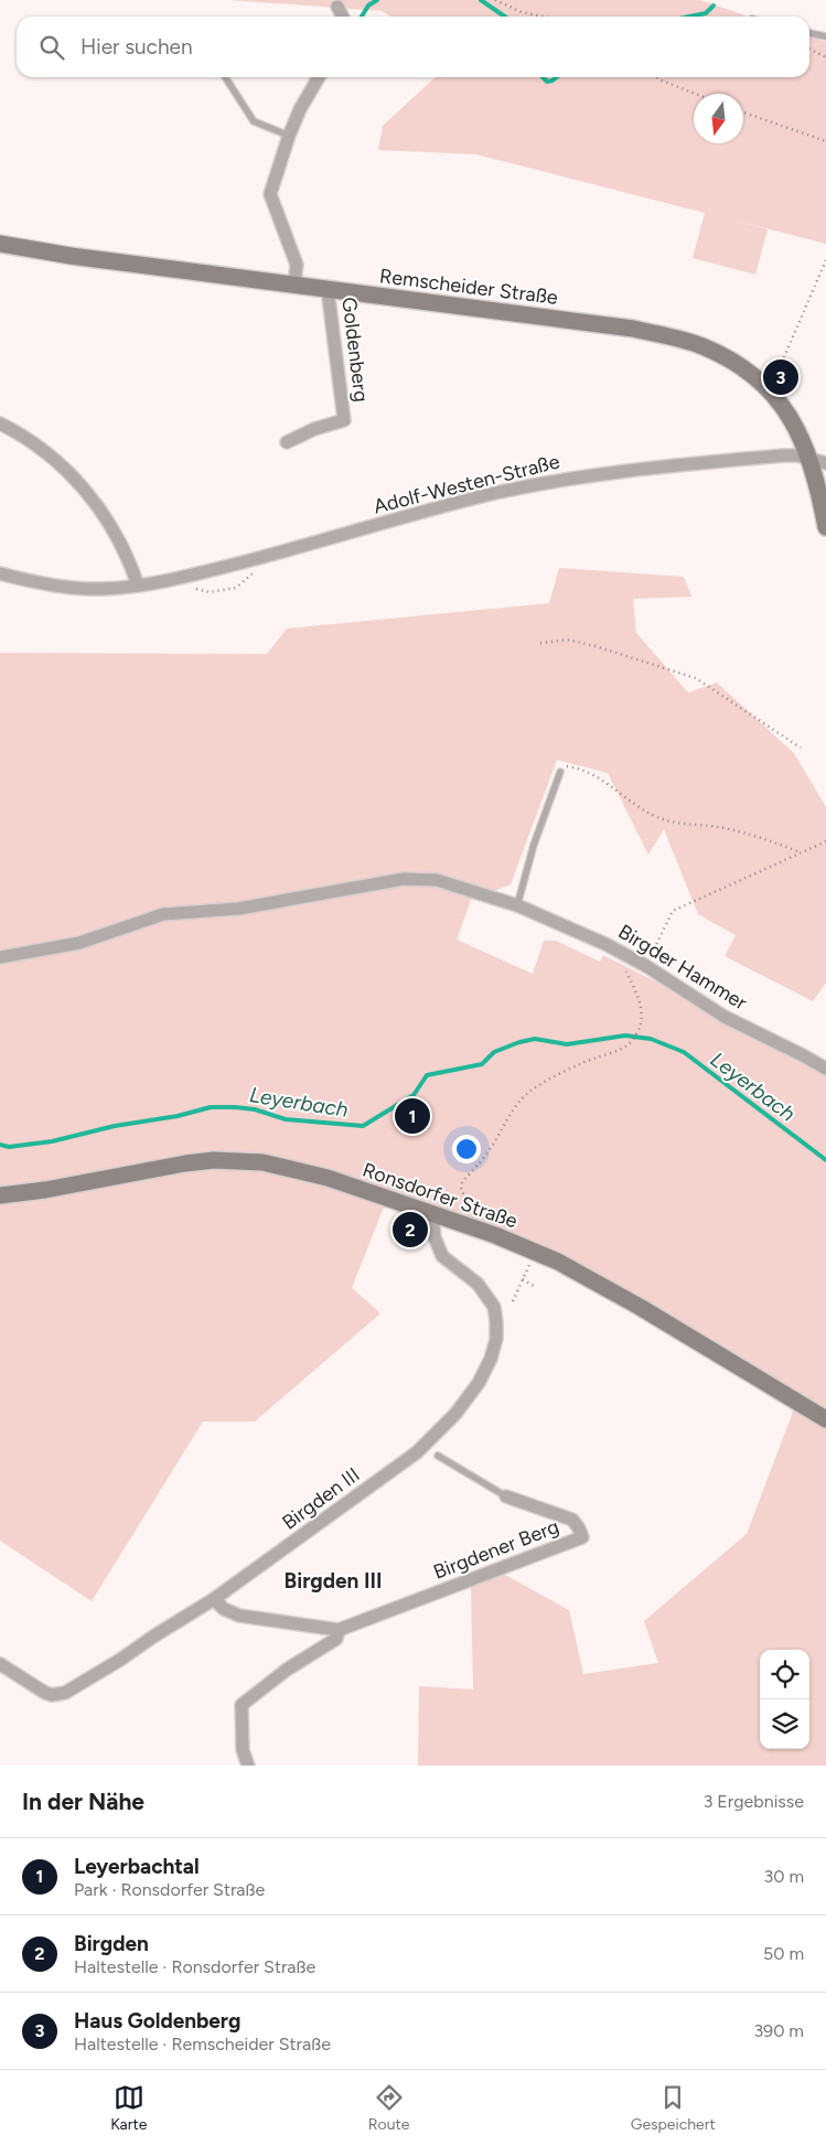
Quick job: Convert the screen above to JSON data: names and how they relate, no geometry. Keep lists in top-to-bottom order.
{
  "streets": {
    "main road": ["Remscheider Straße", "Ronsdorfer Straße"],
    "street": [
      "Goldenberg",
      "Adolf-Westen-Straße",
      "Birgder Hammer",
      "Birgden III",
      "Birgdener Berg"
    ]
  },
  "crossings": [
    ["Remscheider Straße", "Goldenberg"],
    ["Remscheider Straße", "Adolf-Westen-Straße"],
    ["Ronsdorfer Straße", "Birgden III"],
    ["Birgden III", "Birgdener Berg"]
  ],
  "districts": ["Birgden III"],
  "water": ["Leyerbach"],
  "north": "bottom",
  "page": {
    "search": "Hier suchen",
    "pins": ["3", "1", "2"],
    "heading": ["In der Nähe", "3 Ergebnisse"],
    "list": [
      {
        "mark": "1",
        "name": "Leyerbachtal",
        "note": "Park · Ronsdorfer Straße",
        "value": "30 m"
      },
      {
        "mark": "2",
        "name": "Birgden",
        "note": "Haltestelle · Ronsdorfer Straße",
        "value": "50 m"
      },
      {
        "mark": "3",
        "name": "Haus Goldenberg",
        "note": "Haltestelle · Remscheider Straße",
        "value": "390 m"
      }
    ],
    "nav": ["Karte", "Route", "Gespeichert"]
  }
}
